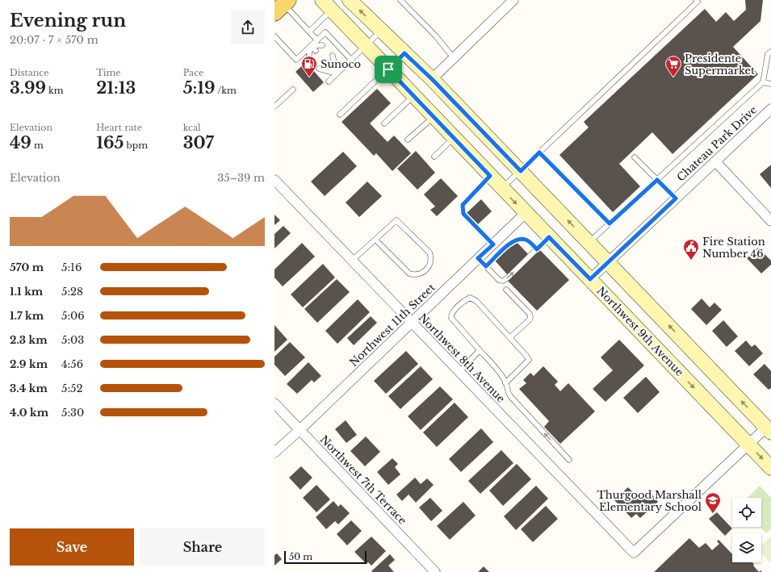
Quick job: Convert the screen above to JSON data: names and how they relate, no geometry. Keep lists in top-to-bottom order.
{
  "streets": {
    "main road": ["Northwest 9th Avenue"],
    "street": [
      "Chateau Park Drive",
      "Northwest 11th Street",
      "Northwest 8th Avenue",
      "Northwest 7th Terrace"
    ]
  },
  "crossings": [
    ["Chateau Park Drive", "Northwest 9th Avenue"],
    ["Northwest 11th Street", "Northwest 9th Avenue"],
    ["Northwest 11th Street", "Northwest 8th Avenue"],
    ["Northwest 11th Street", "Northwest 7th Terrace"],
    ["Northwest 9th Avenue", "Northwest 8th Avenue"]
  ],
  "places": {
    "fuel station": ["Sunoco"],
    "supermarket": ["Presidente Supermarket"],
    "public building": ["Fire Station Number 46"],
    "school or university": ["Thurgood Marshall Elementary School"]
  },
  "scale_bar": "50 m",
  "page": {
    "heading": ["Evening run", "20:07 · 7 × 570 m"],
    "stats": [
      ["Distance", "3.99 km"],
      ["Time", "21:13"],
      ["Pace", "5:19 /km"],
      ["Elevation", "49 m"],
      ["Heart rate", "165 bpm"],
      ["kcal", "307"]
    ],
    "chart": ["Elevation", "35–39 m"],
    "list": [
      {
        "name": "570 m",
        "note": "5:16"
      },
      {
        "name": "1.1 km",
        "note": "5:28"
      },
      {
        "name": "1.7 km",
        "note": "5:06"
      },
      {
        "name": "2.3 km",
        "note": "5:03"
      },
      {
        "name": "2.9 km",
        "note": "4:56"
      },
      {
        "name": "3.4 km",
        "note": "5:52"
      },
      {
        "name": "4.0 km",
        "note": "5:30"
      }
    ],
    "buttons": ["Save", "Share"],
    "scale": "50 m"
  }
}
